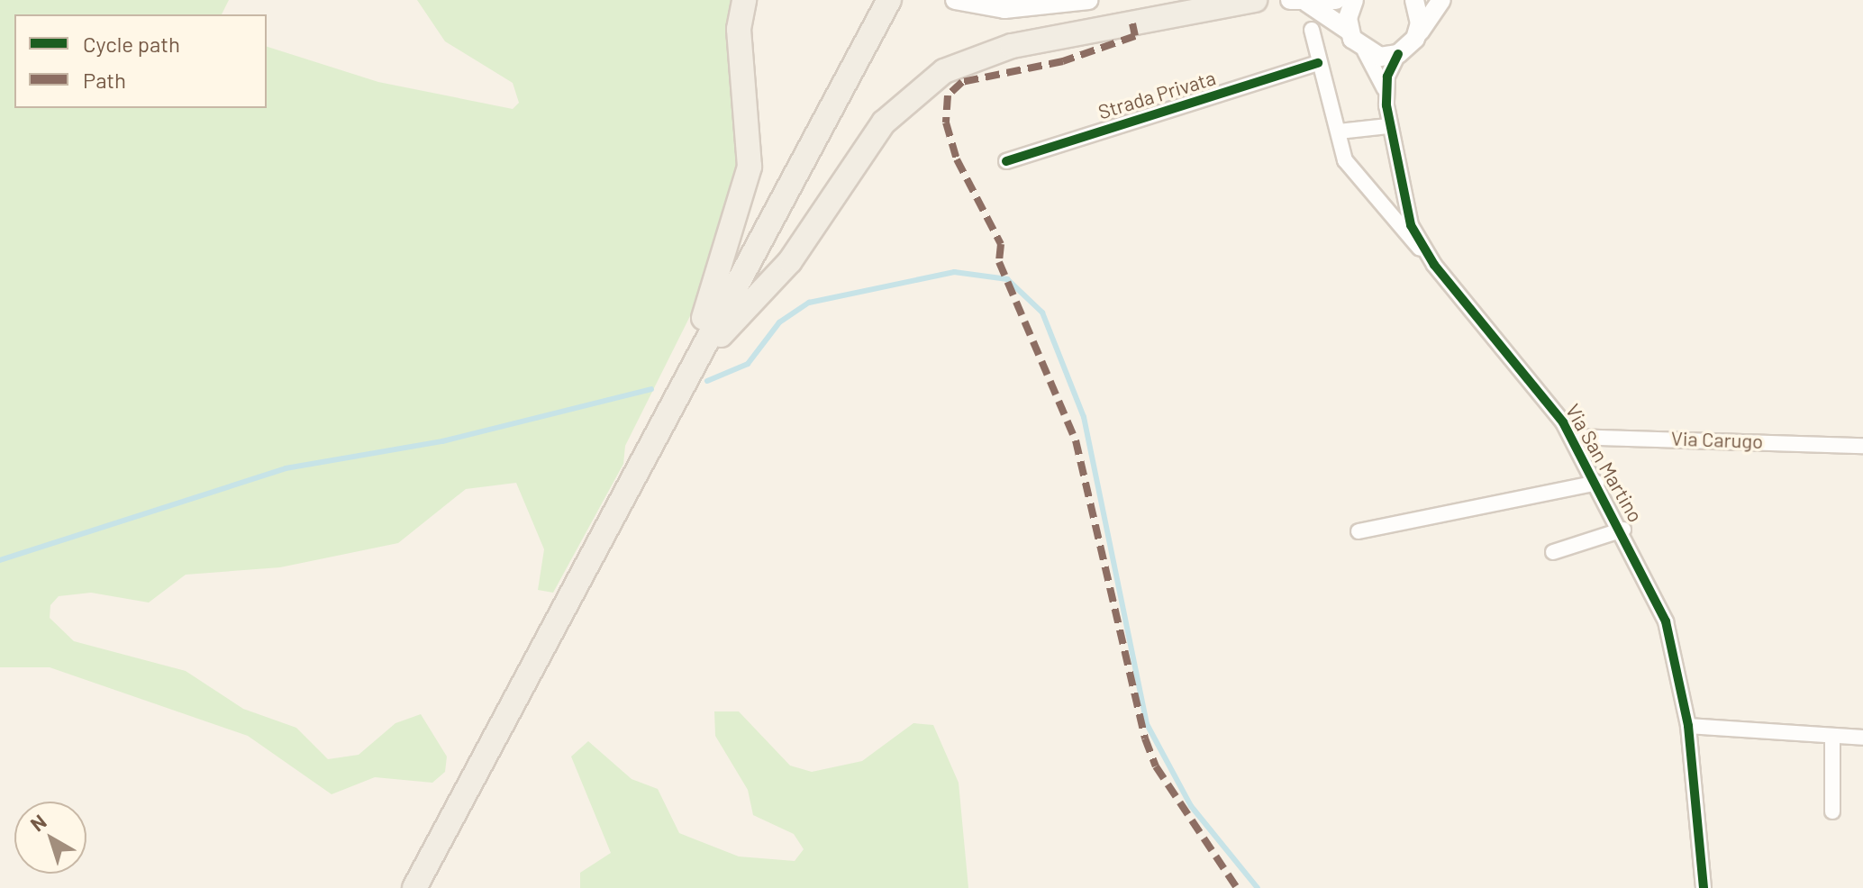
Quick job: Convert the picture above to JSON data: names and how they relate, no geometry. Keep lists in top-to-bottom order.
{
  "streets": {
    "street": ["Strada Privata", "Via Carugo", "Via San Martino"]
  },
  "crossings": [
    ["Via Carugo", "Via San Martino"]
  ],
  "legend": ["Cycle path", "Path"],
  "north": "top left"
}
